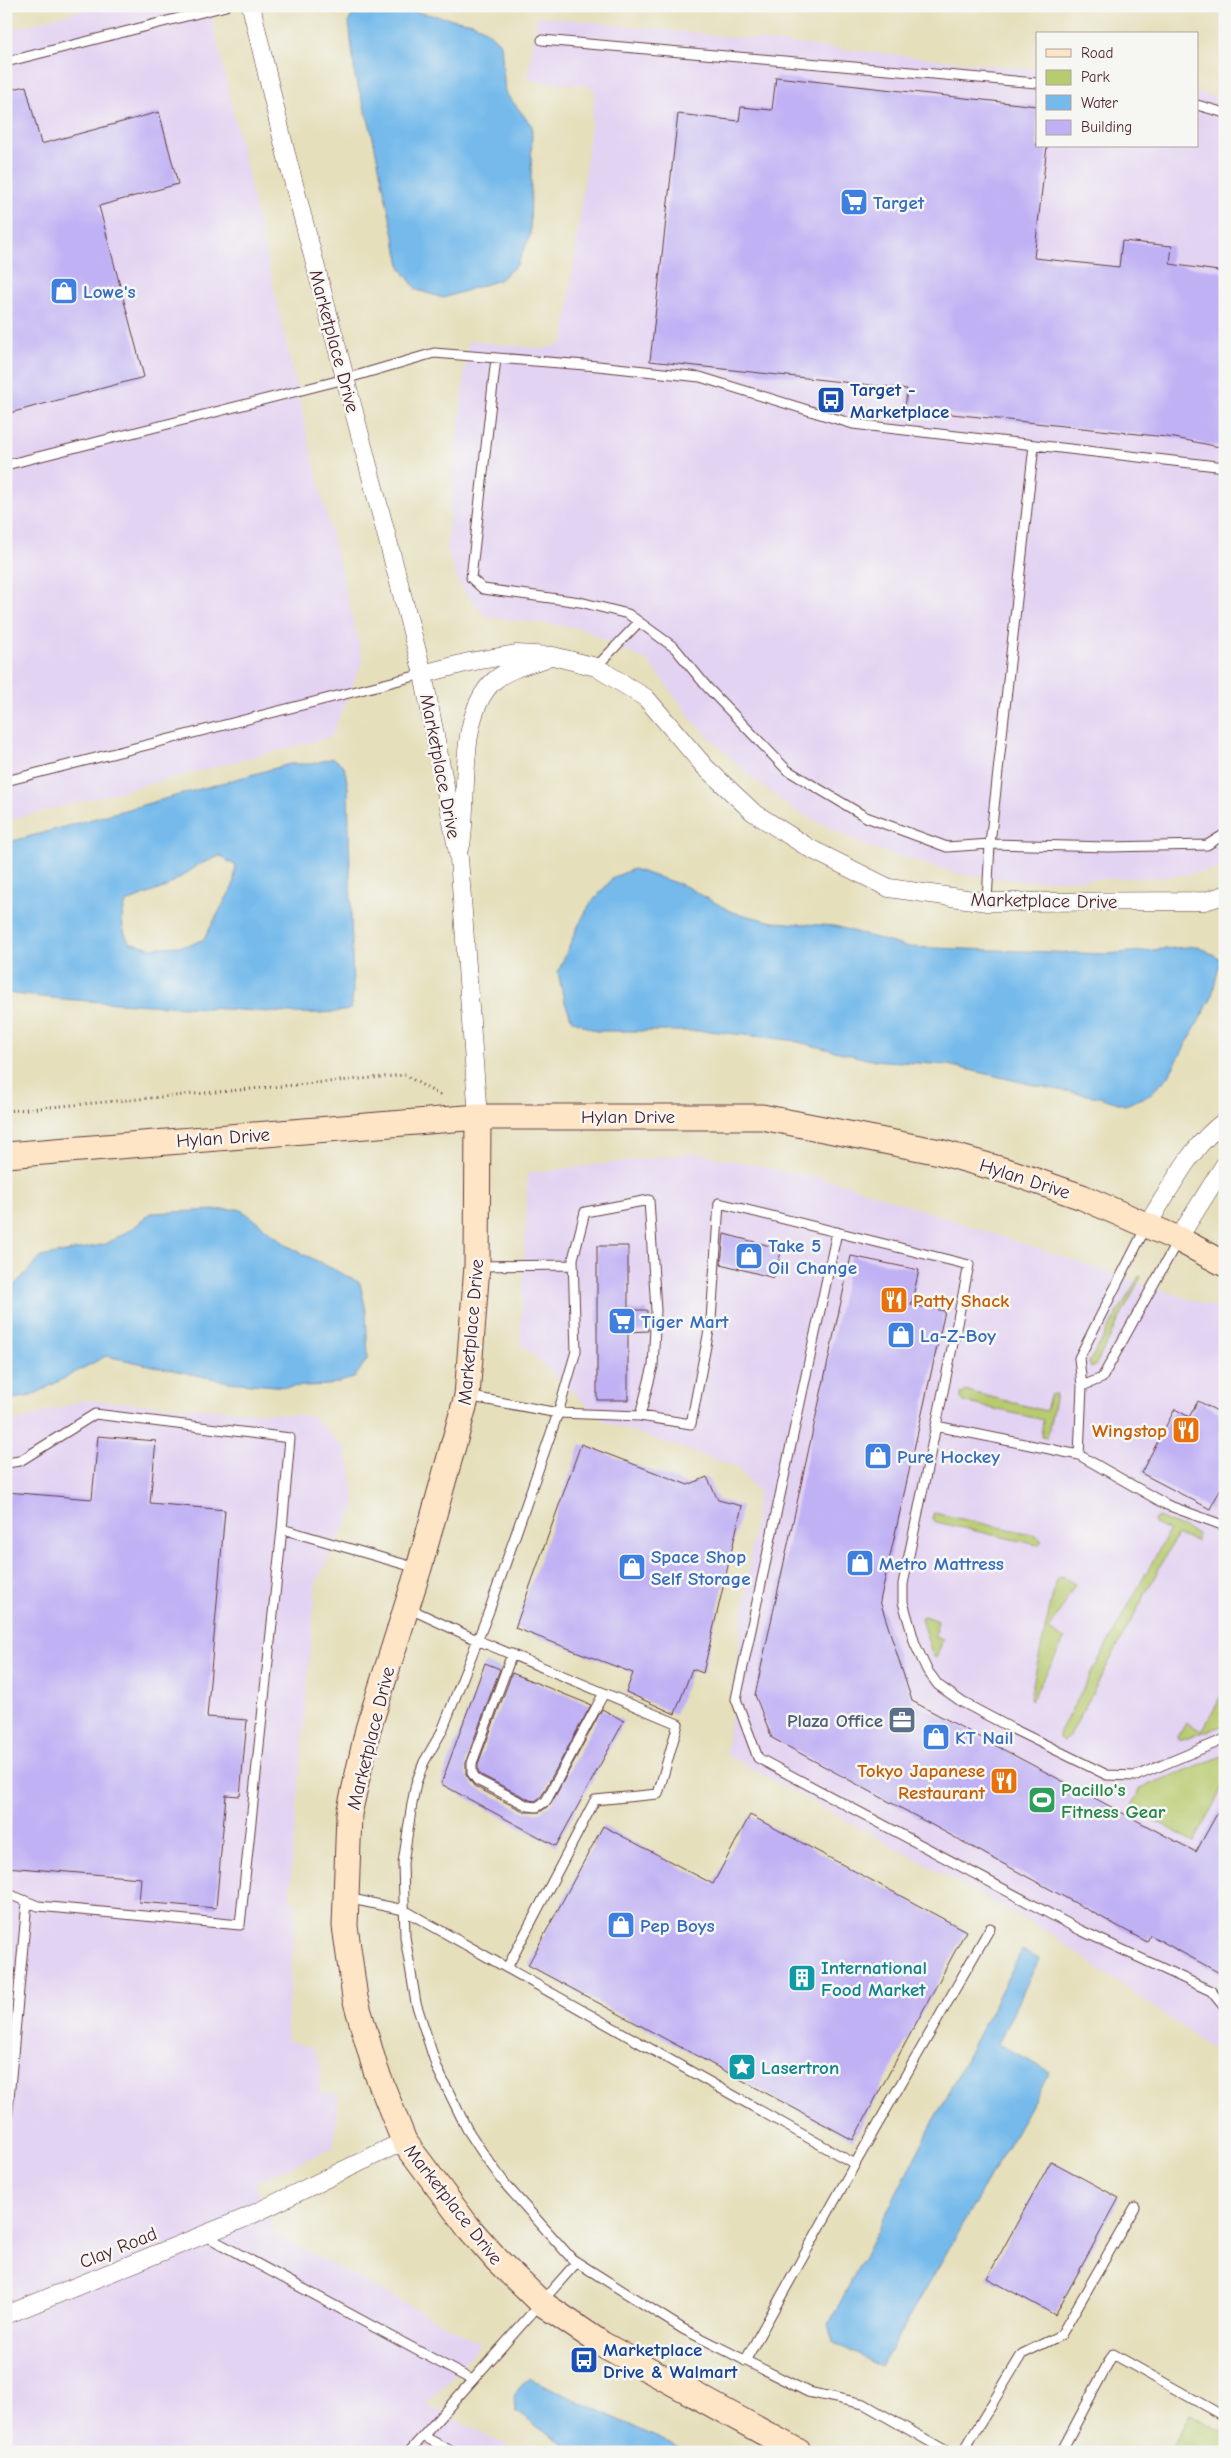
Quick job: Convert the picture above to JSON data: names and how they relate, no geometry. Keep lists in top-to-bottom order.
{
  "streets": {
    "street": ["Marketplace Drive", "Hylan Drive", "Clay Road"]
  },
  "crossings": [
    ["Marketplace Drive", "Hylan Drive"],
    ["Marketplace Drive", "Clay Road"]
  ],
  "places": {
    "supermarket": ["Target", "Tiger Mart"],
    "shop": [
      "Lowe's",
      "Take 5 Oil Change",
      "La-Z-Boy",
      "Pure Hockey",
      "Metro Mattress",
      "Space Shop Self Storage",
      "KT Nail",
      "Pep Boys"
    ],
    "bus stop": ["Target - Marketplace", "Marketplace Drive & Walmart"],
    "restaurant": ["Patty Shack", "Wingstop", "Tokyo Japanese Restaurant"],
    "office": ["Plaza Office"],
    "sports": ["Pacillo's Fitness Gear"],
    "building": ["International Food Market"],
    "place": ["Lasertron"]
  },
  "legend": [
    "Road",
    "Park",
    "Water",
    "Building"
  ]
}
